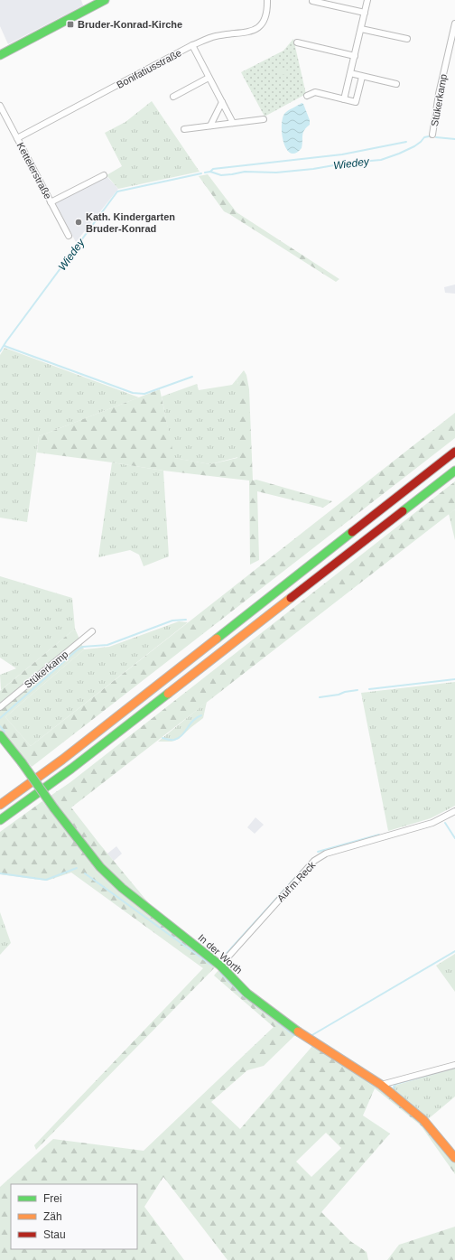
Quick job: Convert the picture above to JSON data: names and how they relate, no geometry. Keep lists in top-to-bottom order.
{
  "streets": {
    "main road": ["In der Worth"],
    "street": [
      "Bonifatiusstraße",
      "Stükerkamp",
      "Kettelerstraße",
      "Auf'm Reck"
    ]
  },
  "crossings": [
    ["Bonifatiusstraße", "Kettelerstraße"],
    ["Auf'm Reck", "In der Worth"]
  ],
  "water": ["Wiedey"],
  "places": {
    "transit": ["Bruder-Konrad-Kirche"],
    "other": ["Kath. Kindergarten Bruder-Konrad"]
  },
  "legend": ["Frei", "Zäh", "Stau"]
}
